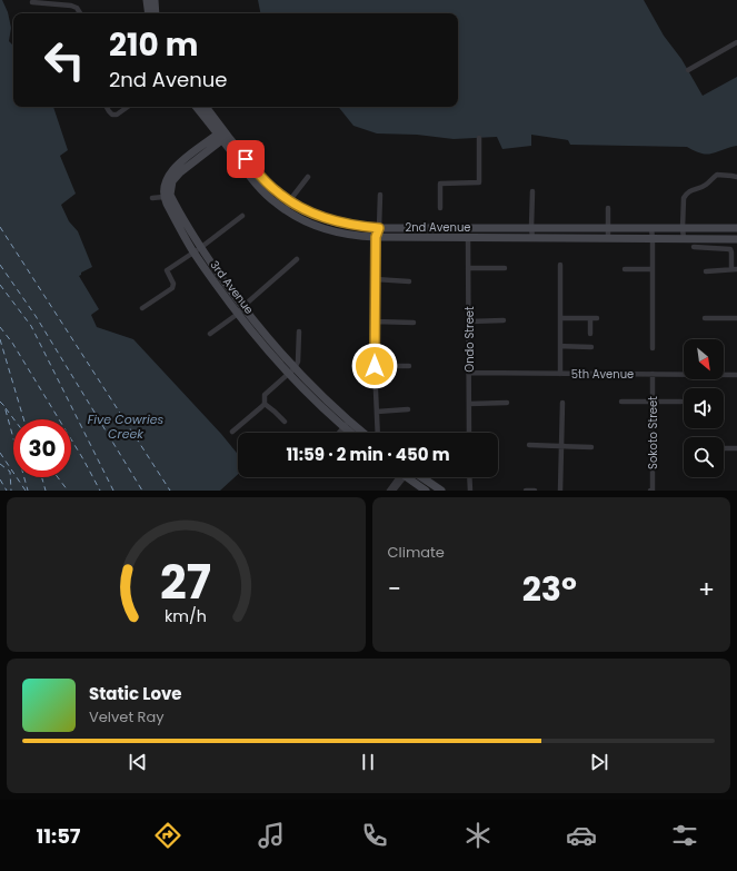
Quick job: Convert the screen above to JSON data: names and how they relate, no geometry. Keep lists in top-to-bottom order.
{
  "streets": {
    "street": [
      "2nd Avenue",
      "3rd Avenue",
      "Ondo Street",
      "5th Avenue",
      "Sokoto Street"
    ]
  },
  "crossings": [
    ["2nd Avenue", "Ondo Street"],
    ["Ondo Street", "5th Avenue"],
    ["5th Avenue", "Sokoto Street"]
  ],
  "water": ["Five Cowries Creek"],
  "north": "bottom right",
  "page": {
    "turn": ["210 m", "2nd Avenue"],
    "limit": "30",
    "trip": "11:59 · 2 min · 450 m",
    "tile": "Climate",
    "heat": ["−", "23°", "+"],
    "song": ["Static Love", "Velvet Ray"],
    "tabs": "11:57",
    "gauge": ["27", "km/h"]
  }
}
